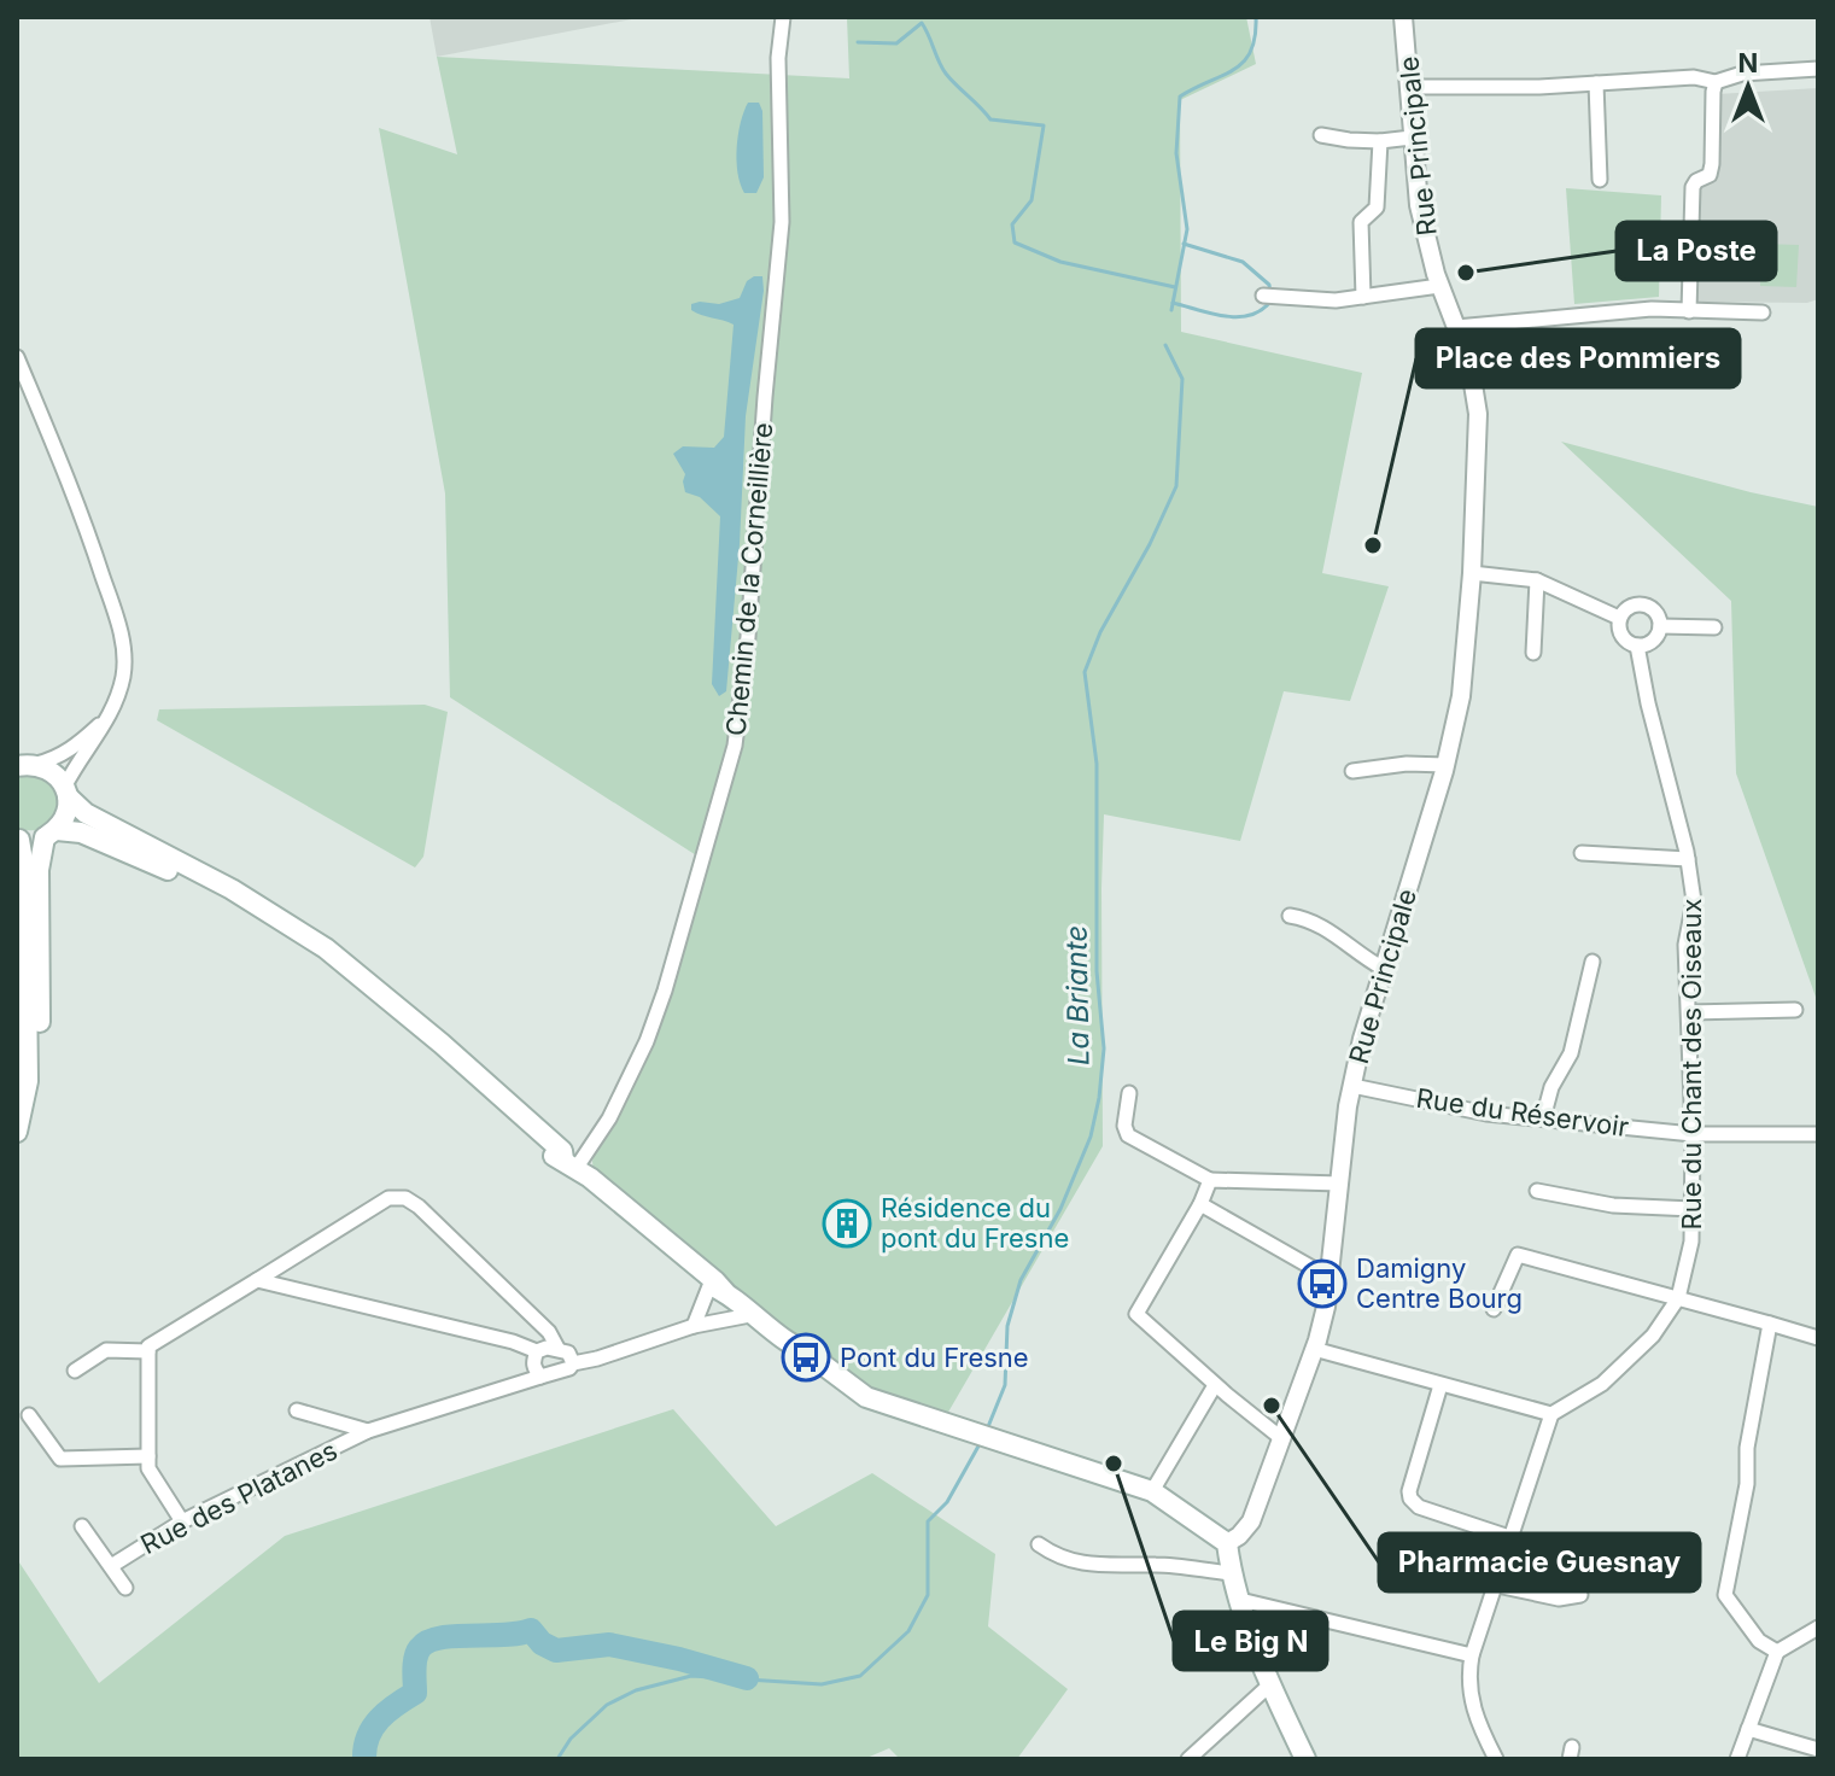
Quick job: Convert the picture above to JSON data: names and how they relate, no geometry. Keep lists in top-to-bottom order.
{
  "streets": {
    "street": [
      "Rue Principale",
      "Chemin de la Corneillière",
      "Rue du Chant des Oiseaux",
      "Rue du Réservoir",
      "Rue des Platanes"
    ]
  },
  "crossings": [
    ["Rue Principale", "Rue du Réservoir"],
    ["Rue du Chant des Oiseaux", "Rue du Réservoir"]
  ],
  "water": ["La Briante"],
  "places": {
    "other": [
      "La Poste",
      "Place des Pommiers",
      "Pharmacie Guesnay",
      "Le Big N"
    ],
    "building": ["Résidence du pont du Fresne"],
    "bus stop": ["Damigny Centre Bourg", "Pont du Fresne"]
  },
  "north": "top"
}
